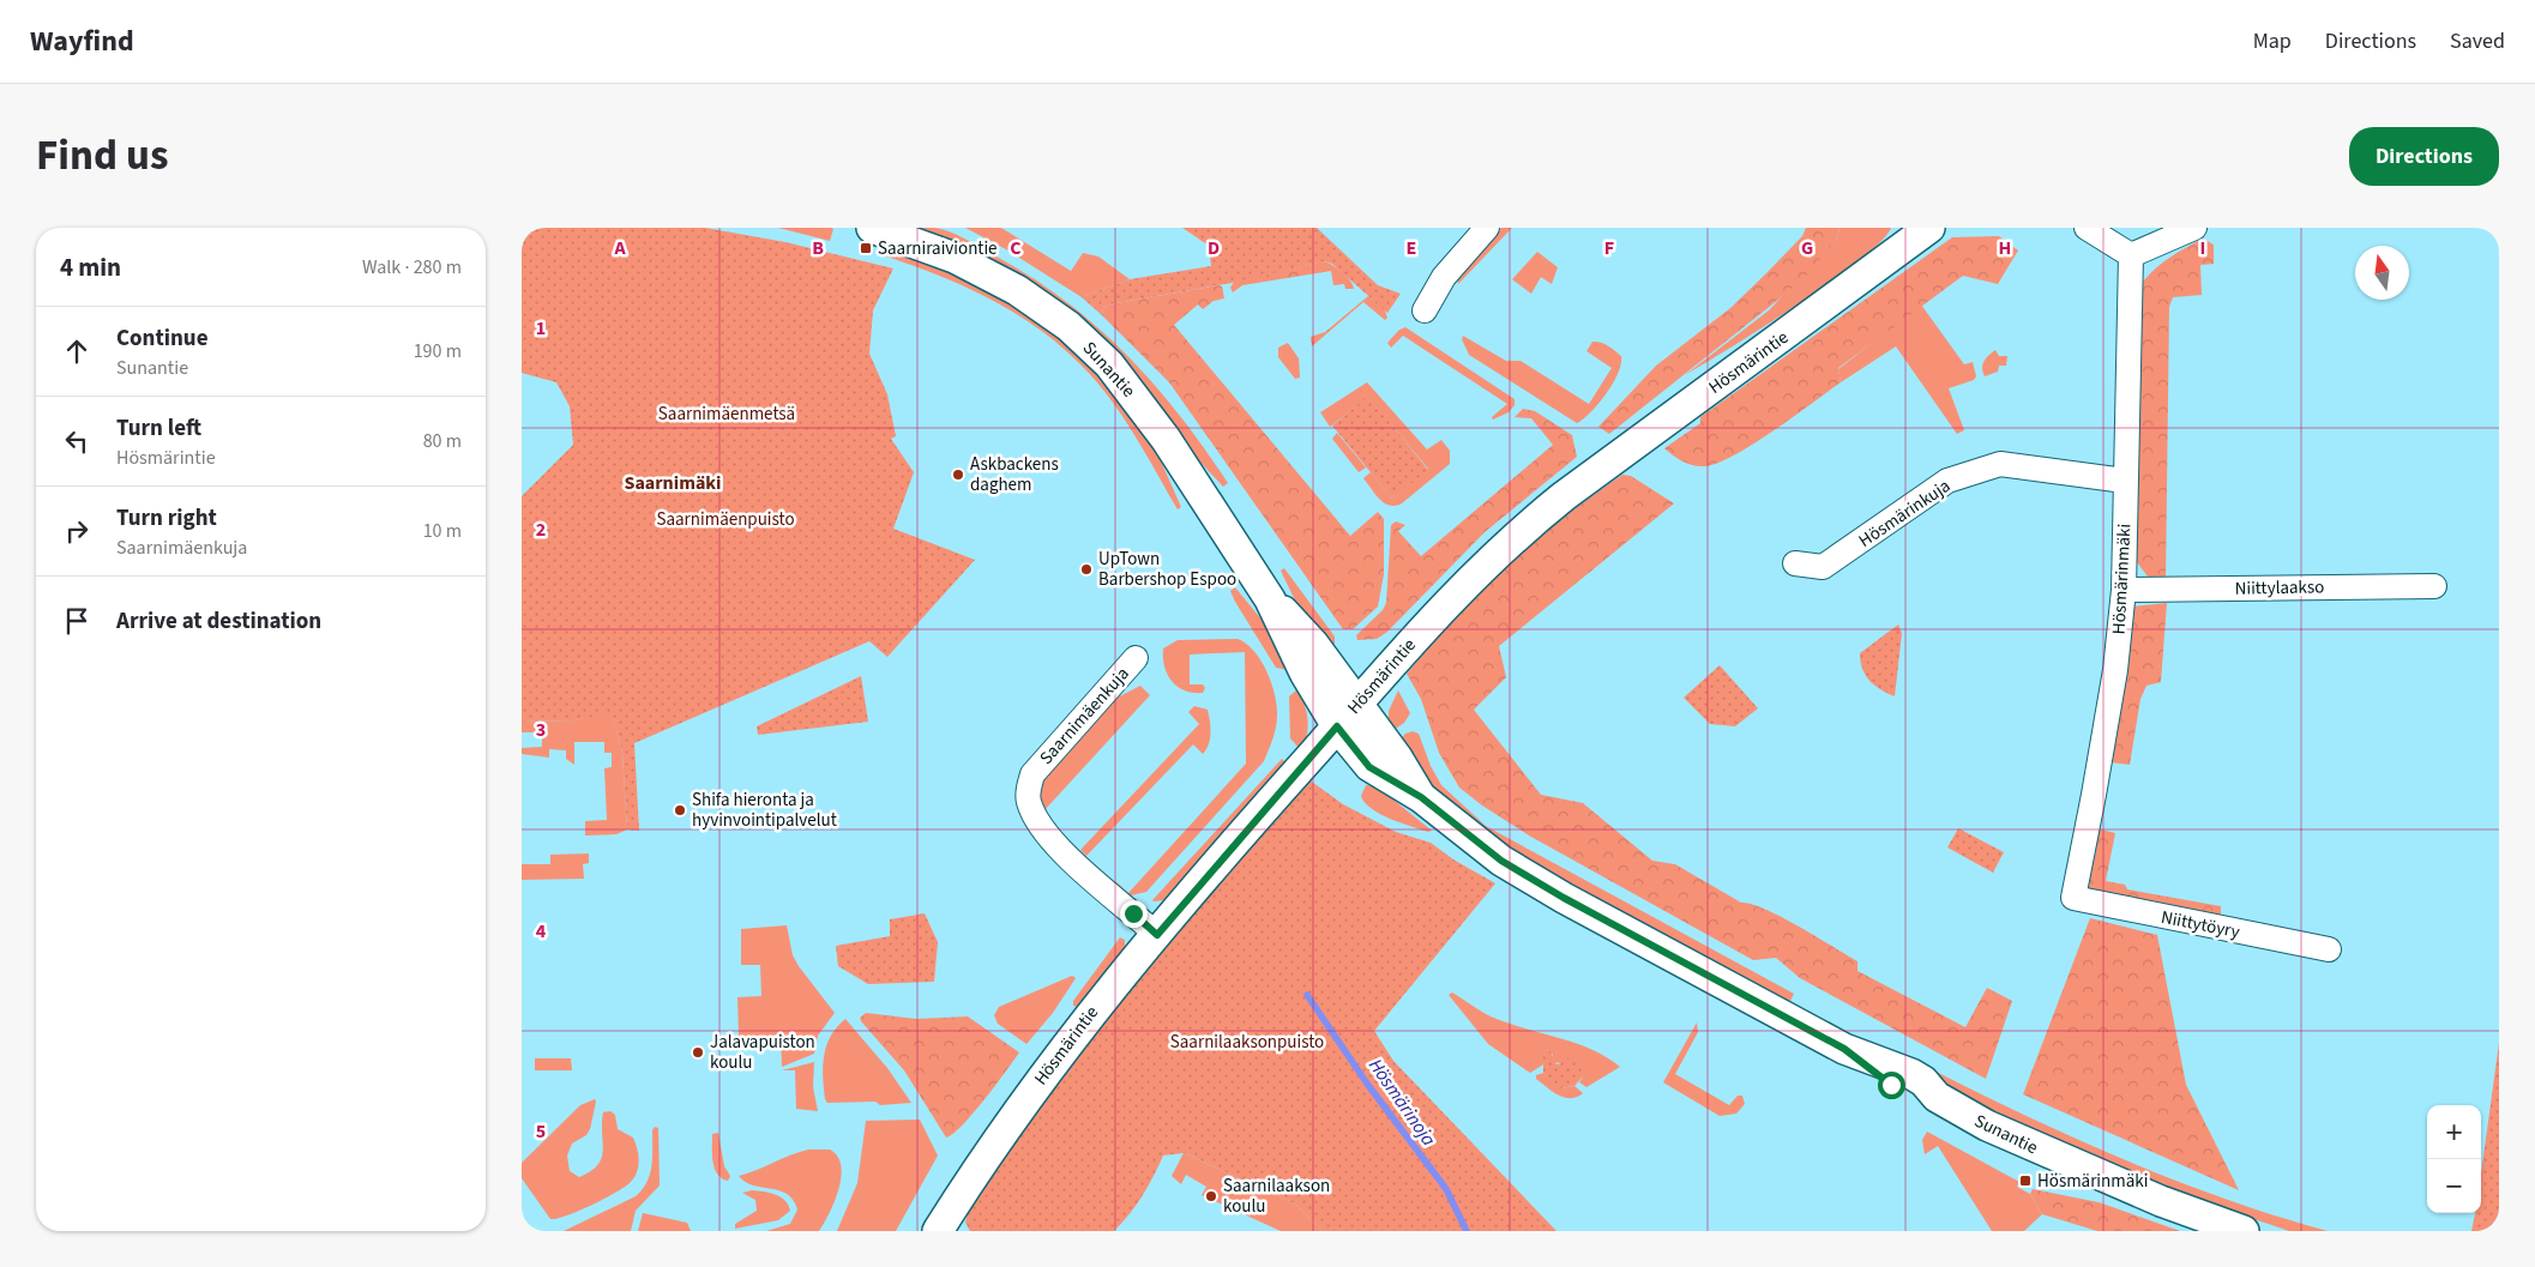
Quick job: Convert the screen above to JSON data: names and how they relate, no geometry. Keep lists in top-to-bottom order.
{
  "streets": {
    "street": [
      "Hösmärintie",
      "Sunantie",
      "Hösmärinkuja",
      "Hösmärinmäki",
      "Niittylaakso",
      "Saarnimäenkuja",
      "Niittytöyry"
    ]
  },
  "crossings": [
    ["Hösmärintie", "Sunantie"],
    ["Hösmärintie", "Saarnimäenkuja"],
    ["Hösmärinkuja", "Hösmärinmäki"],
    ["Hösmärinmäki", "Niittylaakso"],
    ["Hösmärinmäki", "Niittytöyry"]
  ],
  "districts": ["Saarnimäki"],
  "water": ["Hösmärinoja"],
  "parks": ["Saarnimäenmetsä", "Saarnimäenpuisto", "Saarnilaaksonpuisto"],
  "places": {
    "transit": ["Saarniraiviontie", "Hösmärinmäki"],
    "other": [
      "Askbackens daghem",
      "UpTown Barbershop Espoo",
      "Shifa hieronta ja hyvinvointipalvelut",
      "Jalavapuiston koulu",
      "Saarnilaakson koulu"
    ]
  },
  "north": "top",
  "page": {
    "header": "Wayfind",
    "nav": ["Map", "Directions", "Saved"],
    "title": "Find us",
    "buttons": "Directions",
    "heading": ["4 min", "Walk · 280 m"],
    "list": [
      ["Continue", "Sunantie", "190 m"],
      ["Turn left", "Hösmärintie", "80 m"],
      ["Turn right", "Saarnimäenkuja", "10 m"],
      "Arrive at destination"
    ],
    "map_buttons": ["+", "−"]
  },
  "grid": {
    "columns": [
      "A",
      "B",
      "C",
      "D",
      "E",
      "F",
      "G",
      "H",
      "I"
    ],
    "rows": [
      "1",
      "2",
      "3",
      "4",
      "5"
    ]
  }
}
